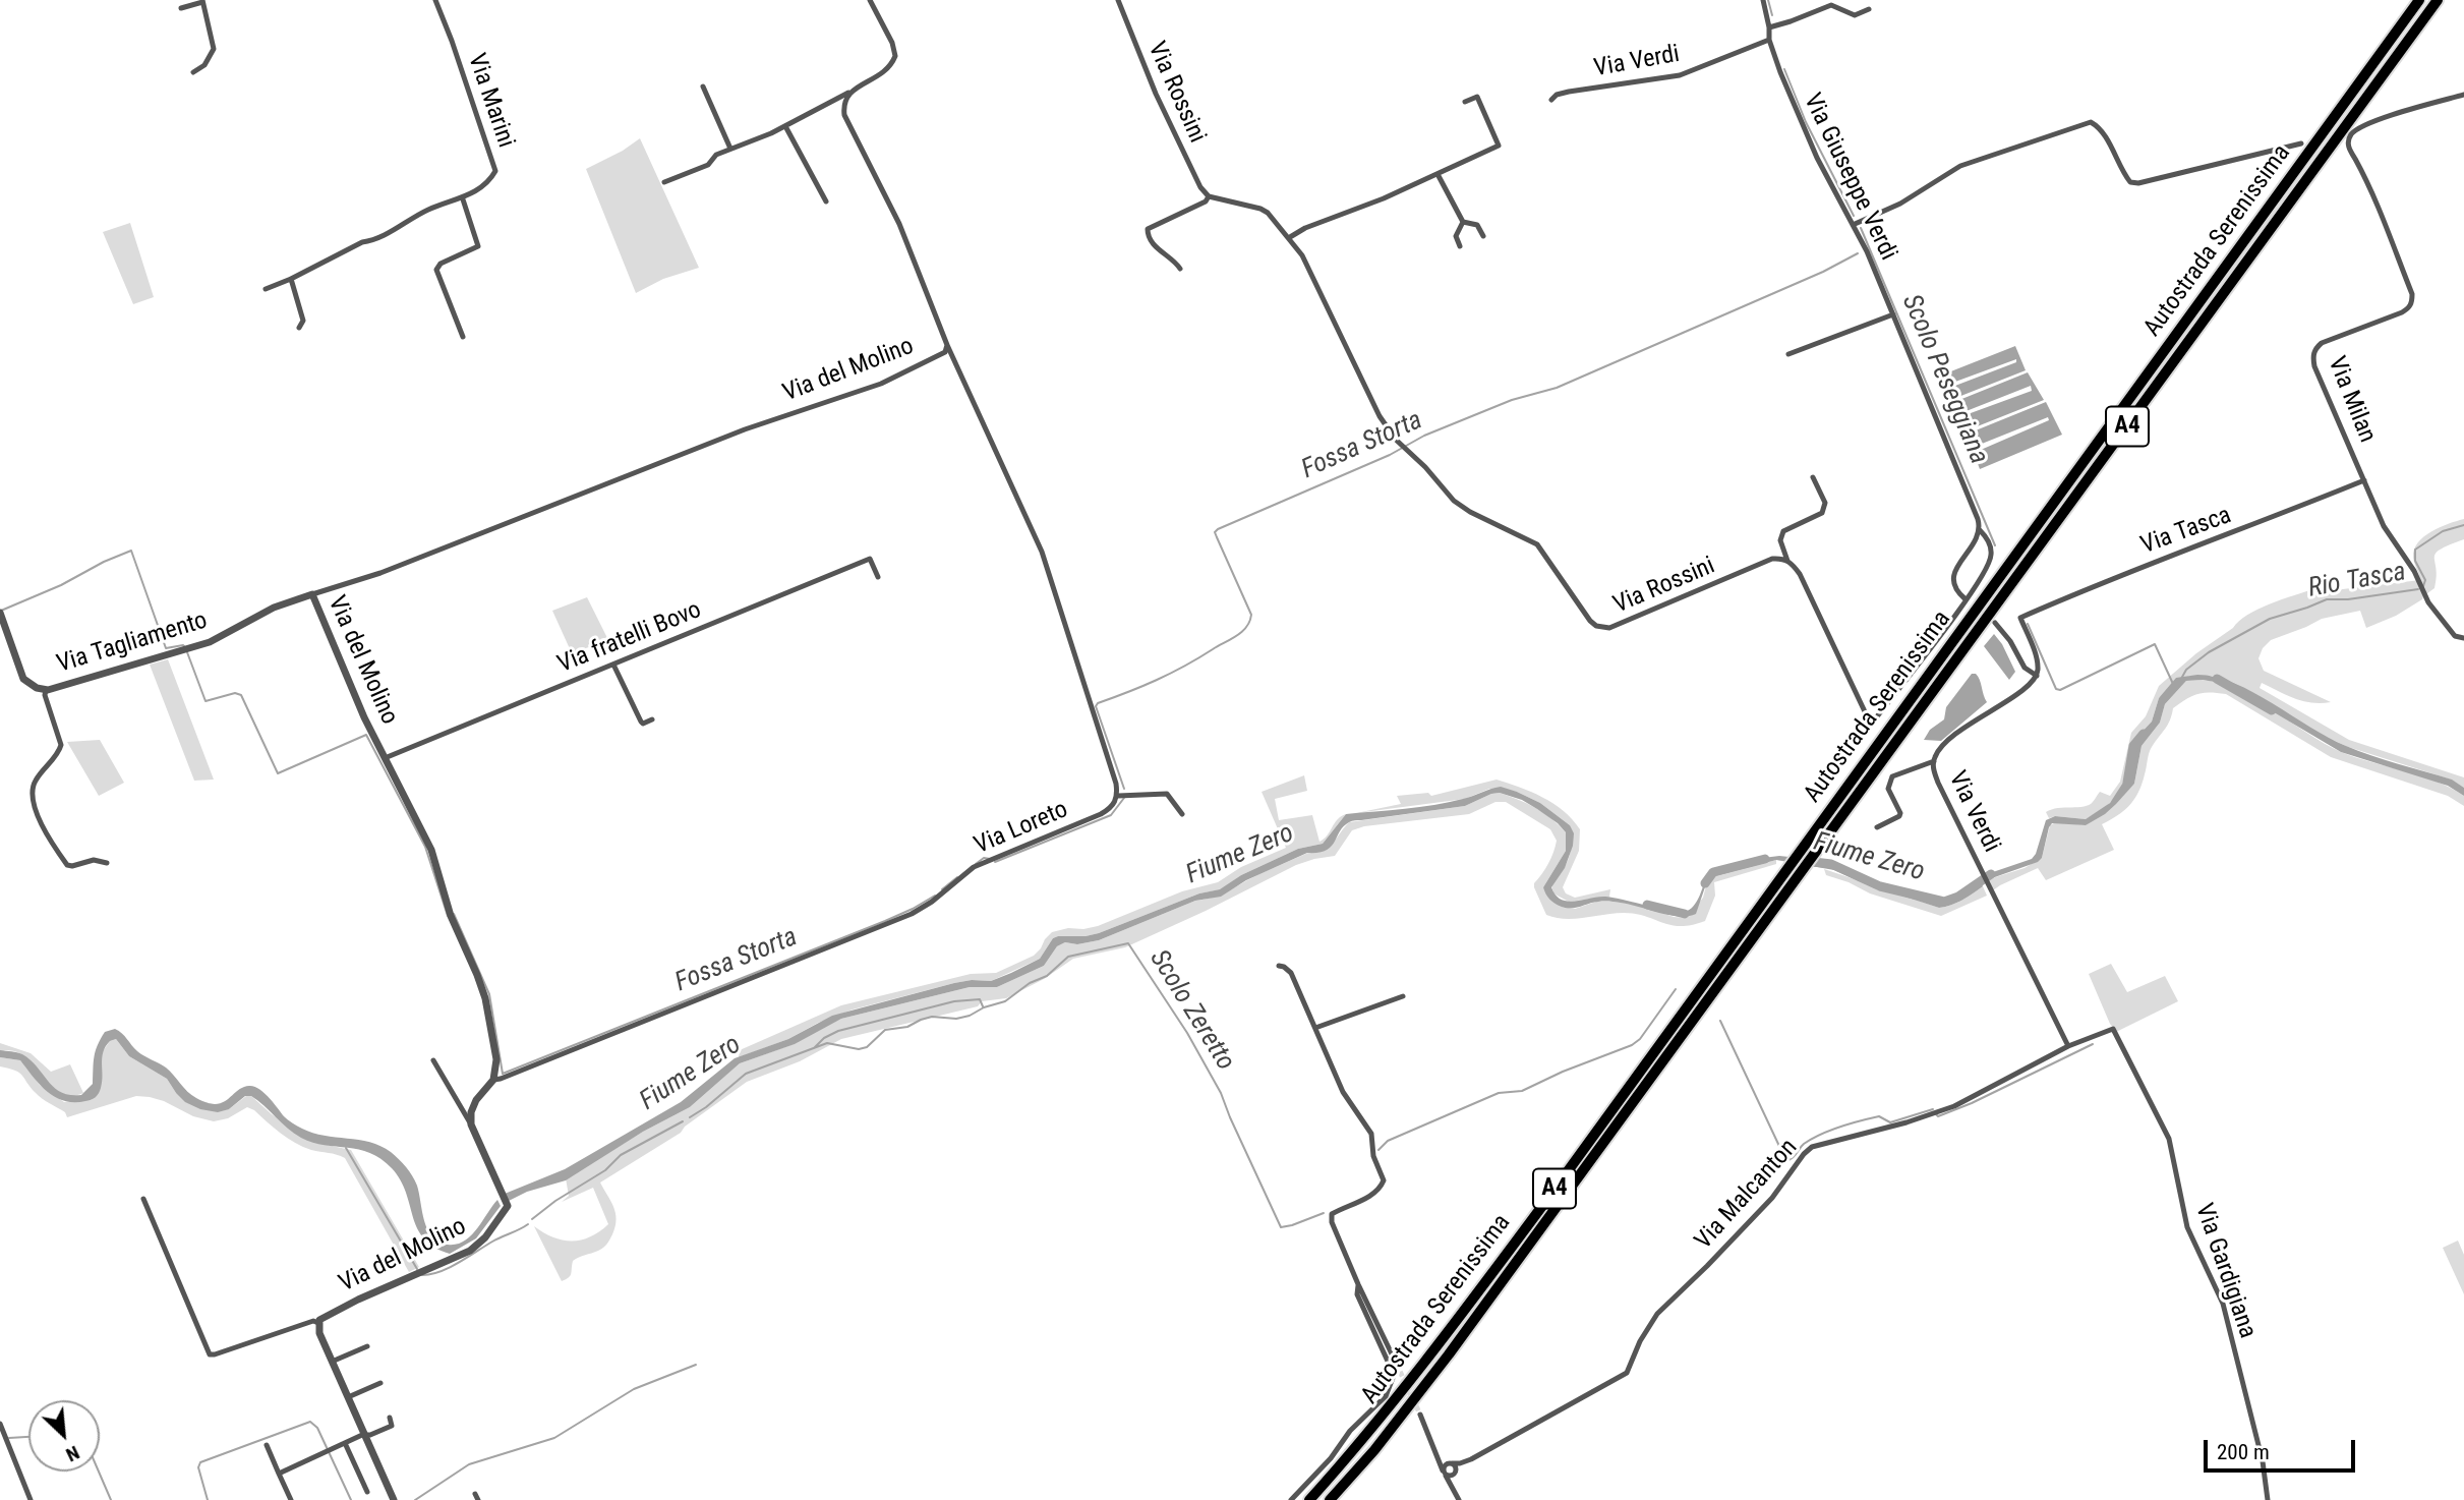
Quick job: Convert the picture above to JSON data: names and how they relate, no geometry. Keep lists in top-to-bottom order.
{
  "streets": {
    "highway": ["Autostrada Serenissima", "A4"],
    "street": [
      "Via Verdi",
      "Via Rossini",
      "Via Marini",
      "Via Giuseppe Verdi",
      "Via del Molino",
      "Via Milan",
      "Via Tasca",
      "Via fratelli Bovo",
      "Via Tagliamento",
      "Via Loreto",
      "Via Malcanton",
      "Via Gardigiana"
    ]
  },
  "crossings": [
    ["Via Verdi", "Via Giuseppe Verdi"],
    ["Via Verdi", "Via Tasca"],
    ["Via Verdi", "Via Malcanton"],
    ["Via Verdi", "Via Gardigiana"],
    ["Via del Molino", "Via fratelli Bovo"],
    ["Via del Molino", "Via Tagliamento"],
    ["Via del Molino", "Via Loreto"],
    ["Via Milan", "Via Tasca"],
    ["Via Malcanton", "Via Gardigiana"]
  ],
  "water": [
    "Scolo Peseggiana",
    "Fossa Storta",
    "Rio Tasca",
    "Fiume Zero",
    "Scolo Zeretto"
  ],
  "scale_bar": "200 m",
  "north": "bottom right"
}
